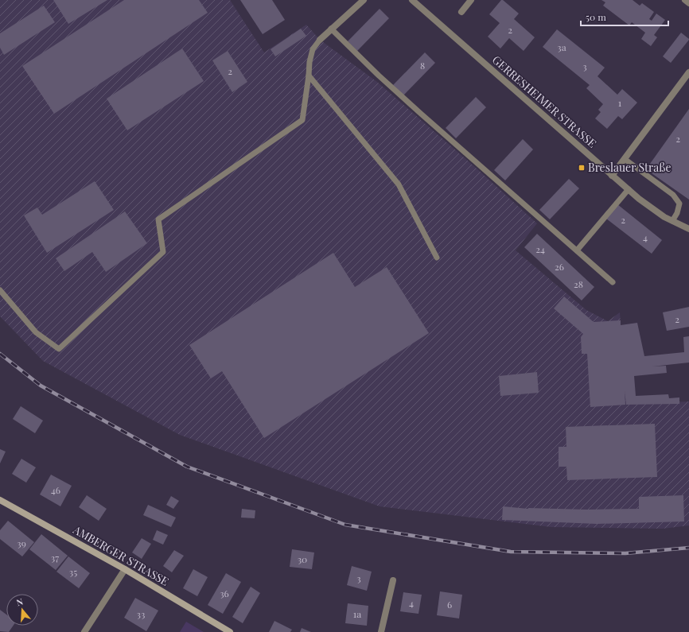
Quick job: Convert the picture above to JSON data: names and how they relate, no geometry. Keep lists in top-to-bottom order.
{
  "streets": {
    "street": ["GERRESHEIMER STRASSE", "AMBERGER STRASSE"]
  },
  "places": {
    "transit": ["Breslauer Straße"]
  },
  "house_numbers": [
    "2",
    "3a",
    "8",
    "3",
    "2",
    "1",
    "2",
    "2",
    "4",
    "24",
    "26",
    "28",
    "2",
    "46",
    "39",
    "37",
    "30",
    "35",
    "3",
    "36",
    "4",
    "6",
    "33",
    "1a"
  ],
  "scale_bar": "50 m",
  "north": "top"
}
